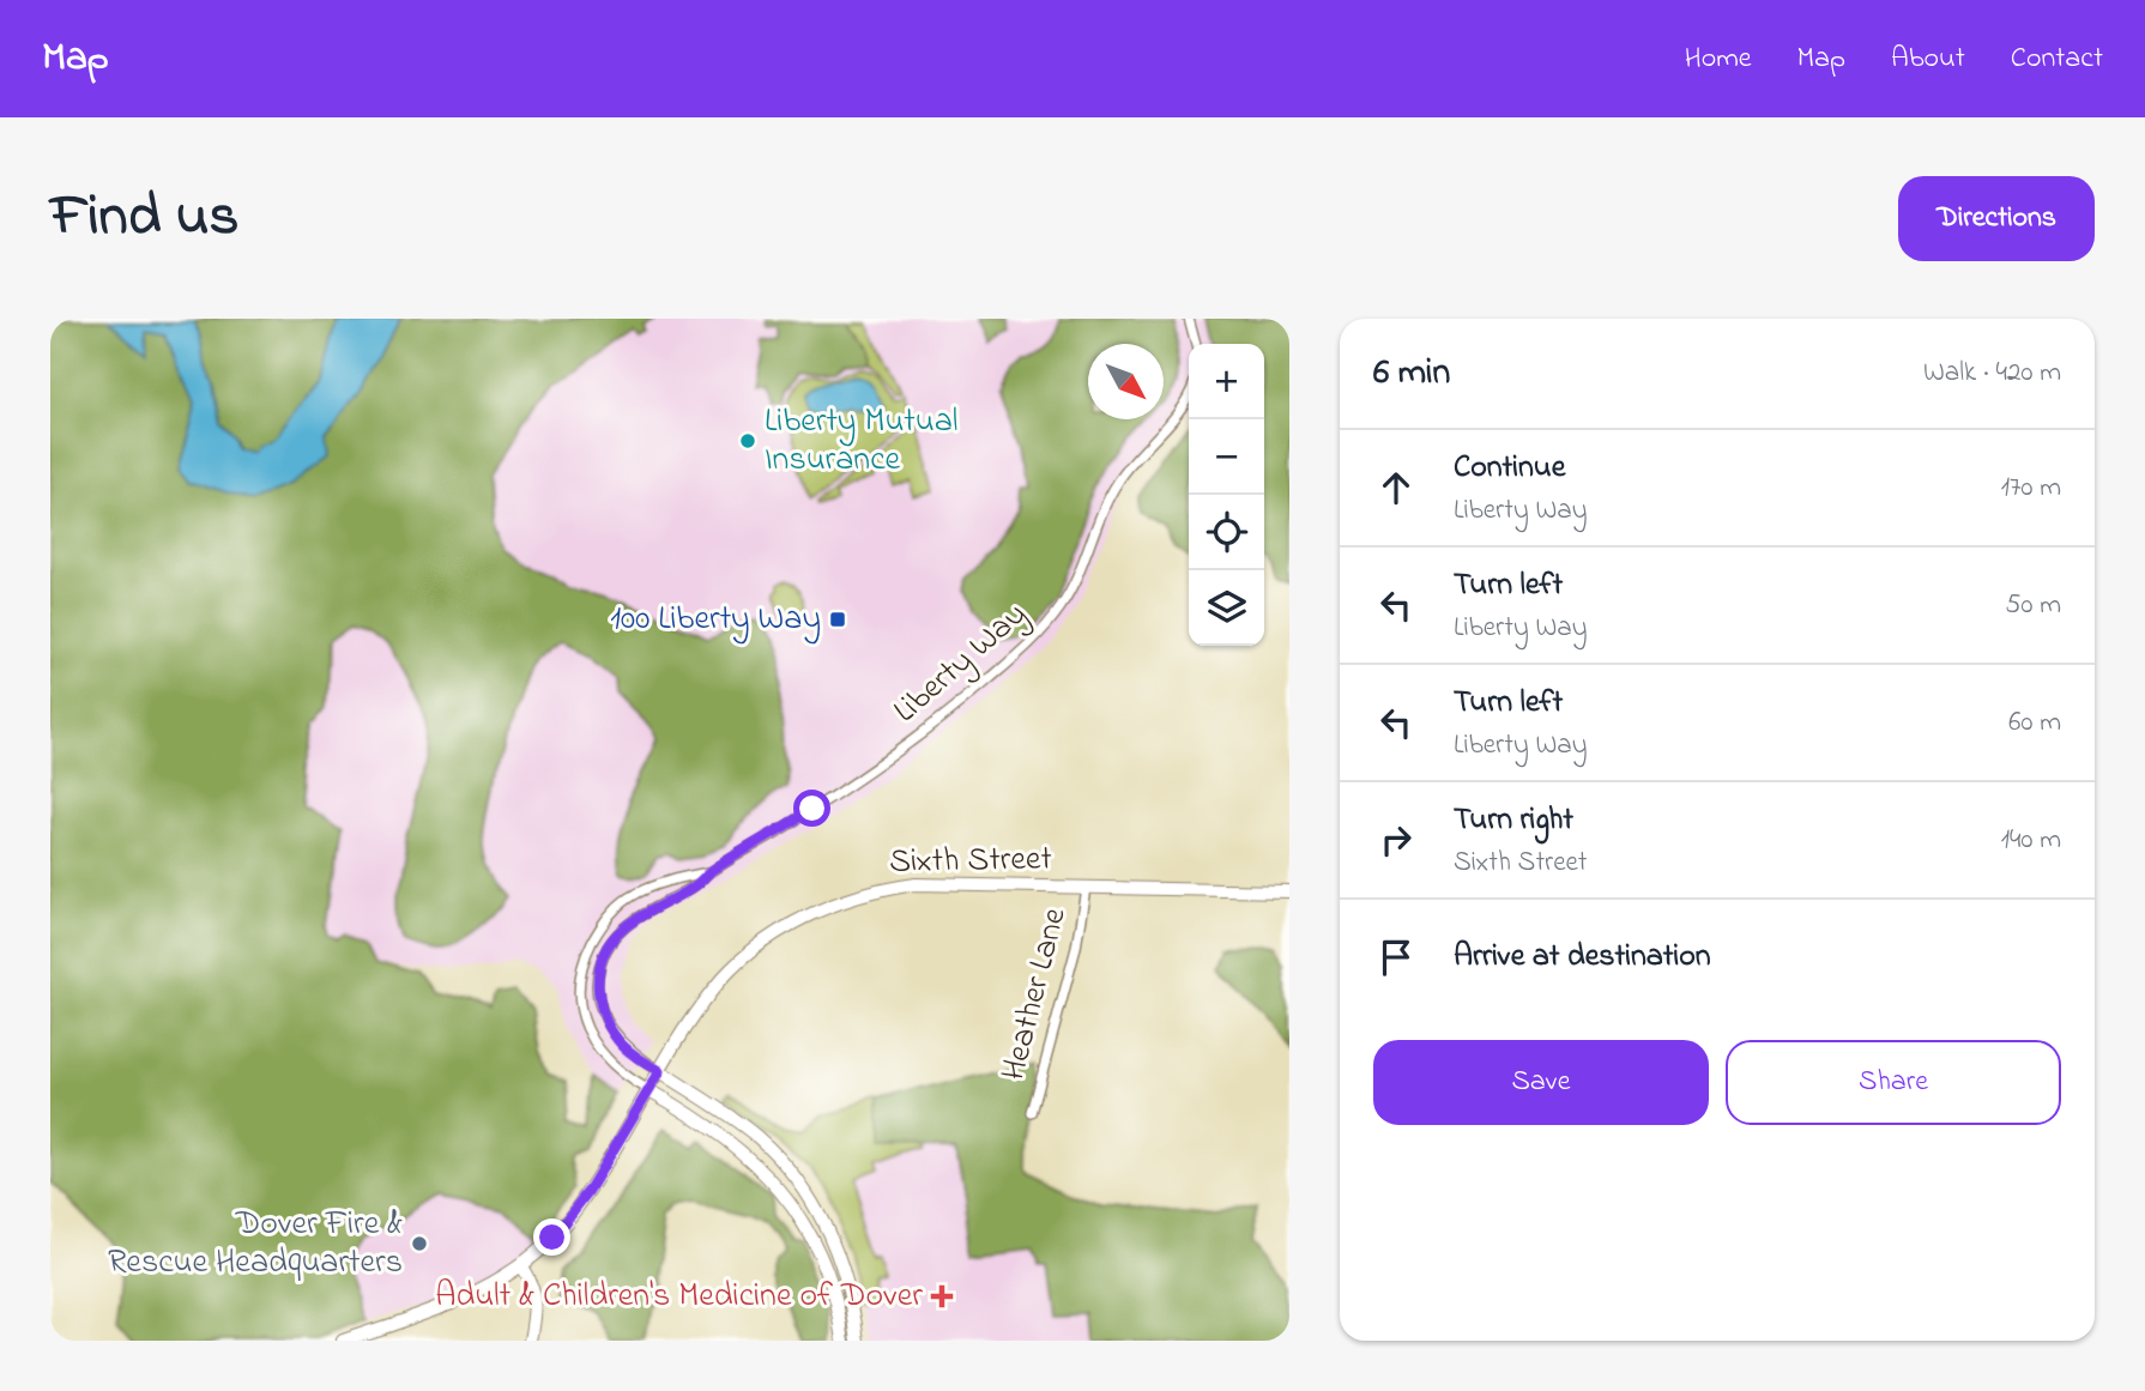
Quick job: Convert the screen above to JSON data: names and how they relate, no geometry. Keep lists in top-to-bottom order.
{
  "streets": {
    "main road": ["Sixth Street"],
    "street": ["Liberty Way", "Heather Lane"]
  },
  "crossings": [
    ["Liberty Way", "Sixth Street"],
    ["Sixth Street", "Heather Lane"]
  ],
  "places": {
    "other": ["Liberty Mutual Insurance", "Dover Fire & Rescue Headquarters"],
    "transit": ["100 Liberty Way"],
    "health": ["Adult & Children's Medicine of Dover"]
  },
  "north": "bottom right",
  "page": {
    "header": "Map",
    "nav": [
      "Home",
      "Map",
      "About",
      "Contact"
    ],
    "title": "Find us",
    "buttons": [
      "Directions",
      ["Save", "Share"]
    ],
    "heading": ["6 min", "Walk · 420 m"],
    "map_buttons": ["+", "−"],
    "list": [
      ["Continue", "Liberty Way", "170 m"],
      ["Turn left", "Liberty Way", "50 m"],
      ["Turn left", "Liberty Way", "60 m"],
      ["Turn right", "Sixth Street", "140 m"],
      "Arrive at destination"
    ]
  }
}
